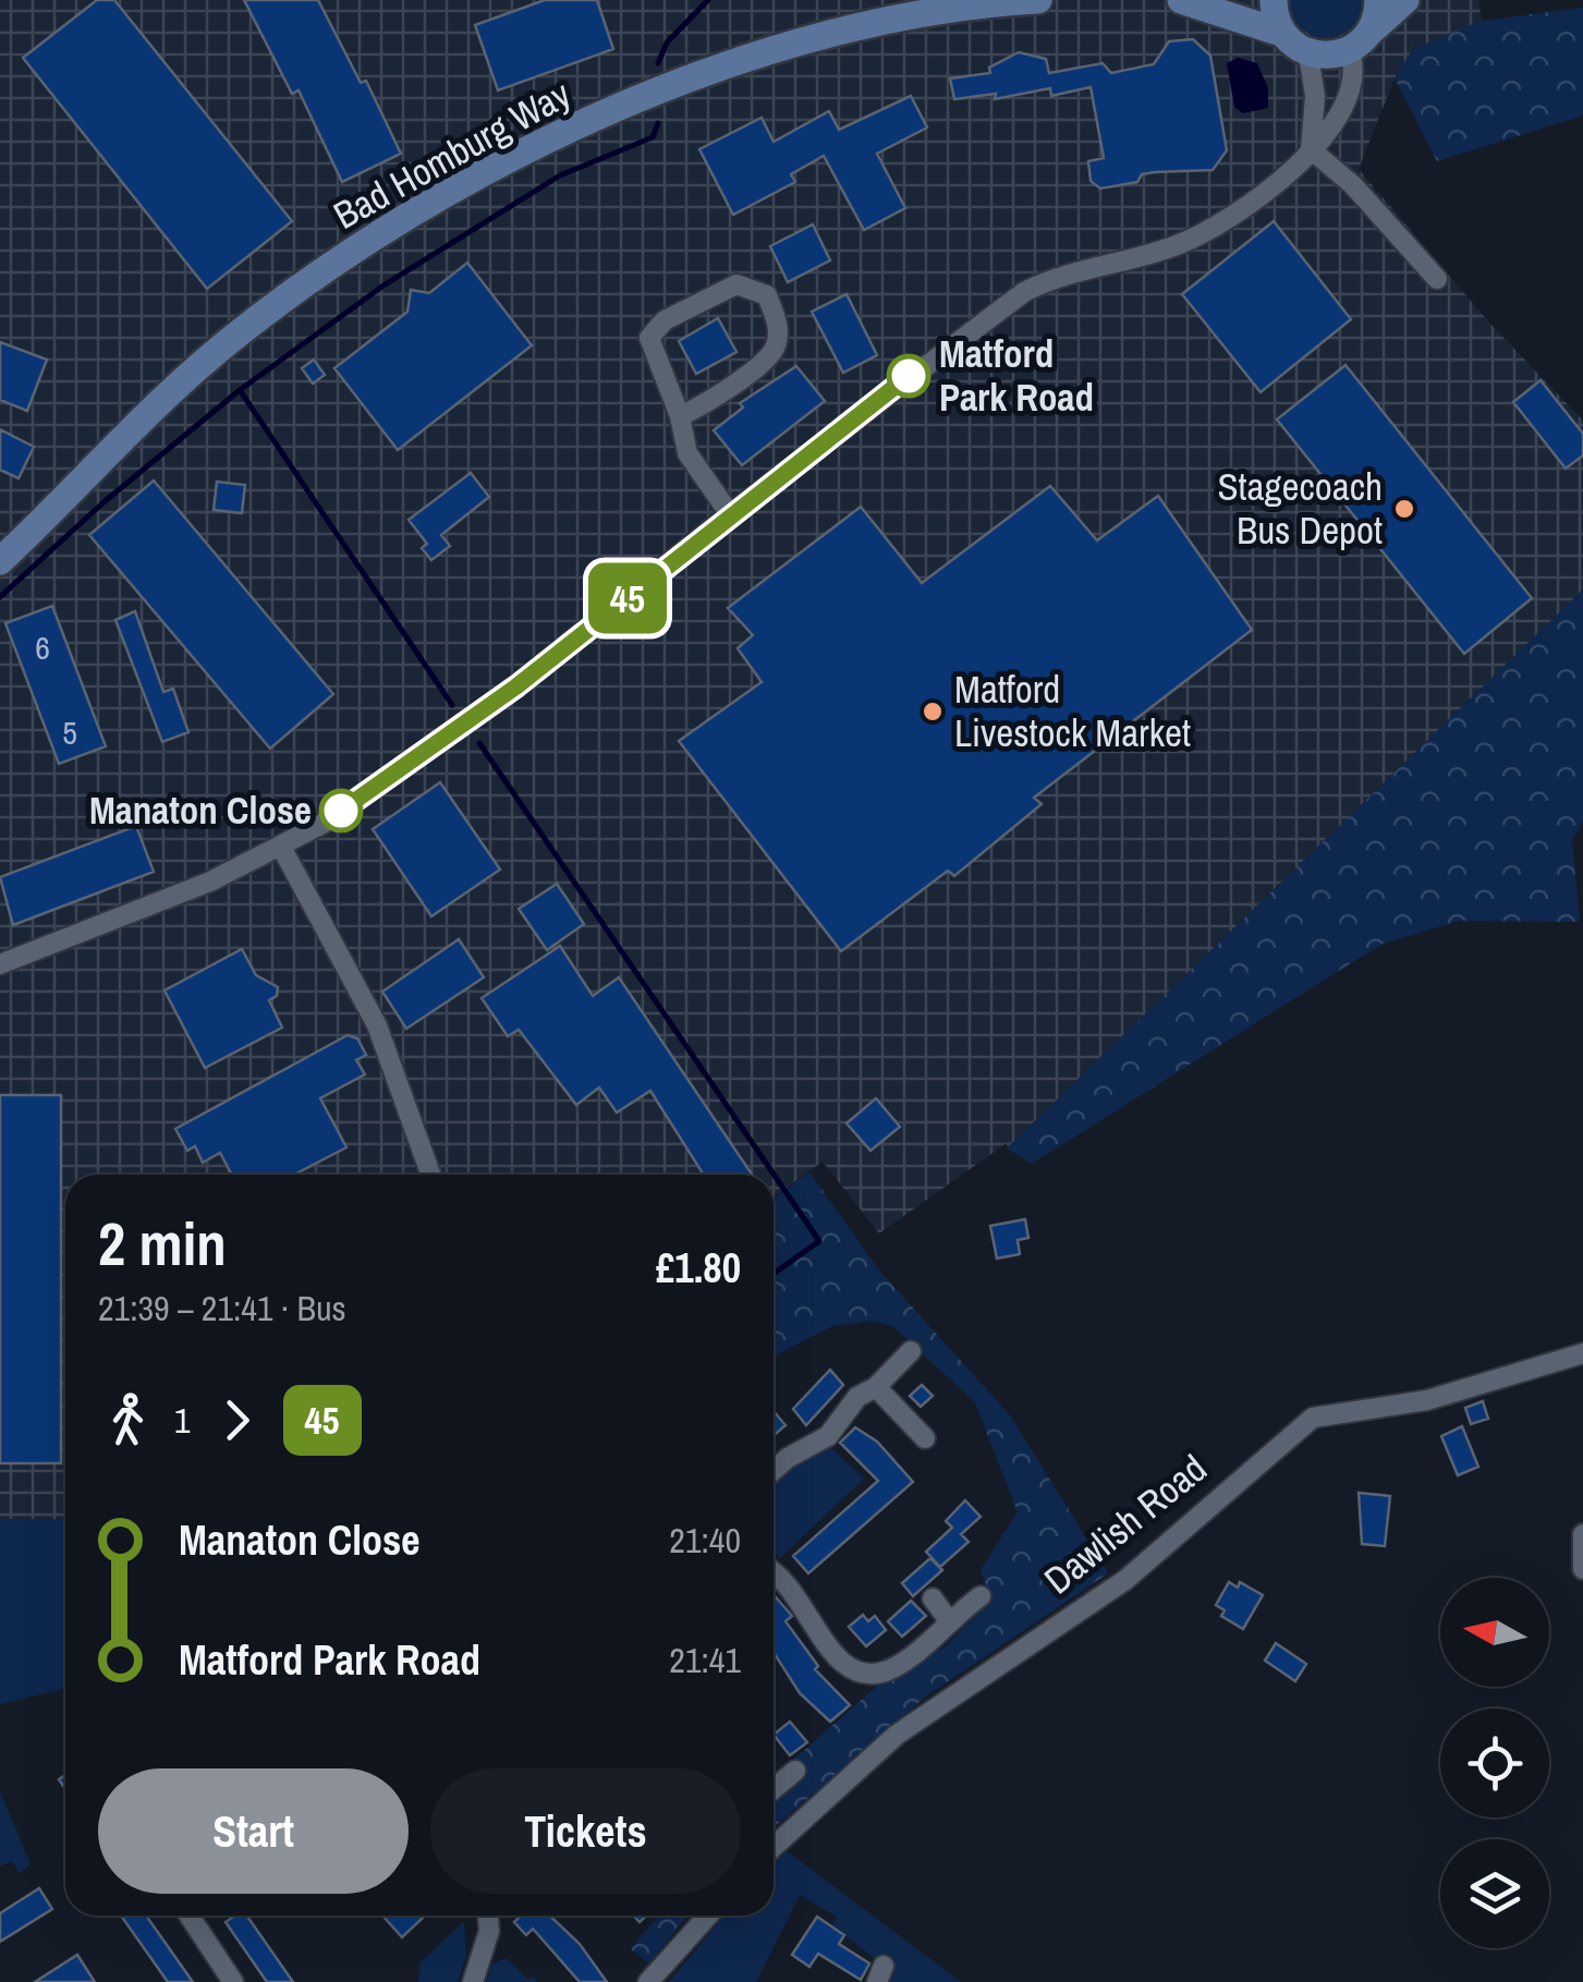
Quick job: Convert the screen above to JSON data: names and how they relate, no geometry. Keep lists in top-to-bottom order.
{
  "streets": {
    "main road": ["Bad Homburg Way"],
    "street": ["Dawlish Road"]
  },
  "places": [
    "Matford Park Road",
    "Stagecoach Bus Depot",
    "Matford Livestock Market",
    "Manaton Close"
  ],
  "lines": ["bus line 45"],
  "house_numbers": ["6", "5"],
  "north": "left",
  "page": {
    "on_map": "45",
    "heading": ["2 min", "21:39 – 21:41 · Bus", "£1.80"],
    "legs": ["1", "45"],
    "list": [
      {
        "name": "Manaton Close",
        "value": "21:40"
      },
      {
        "name": "Matford Park Road",
        "value": "21:41"
      }
    ],
    "buttons": ["Start", "Tickets"]
  }
}
